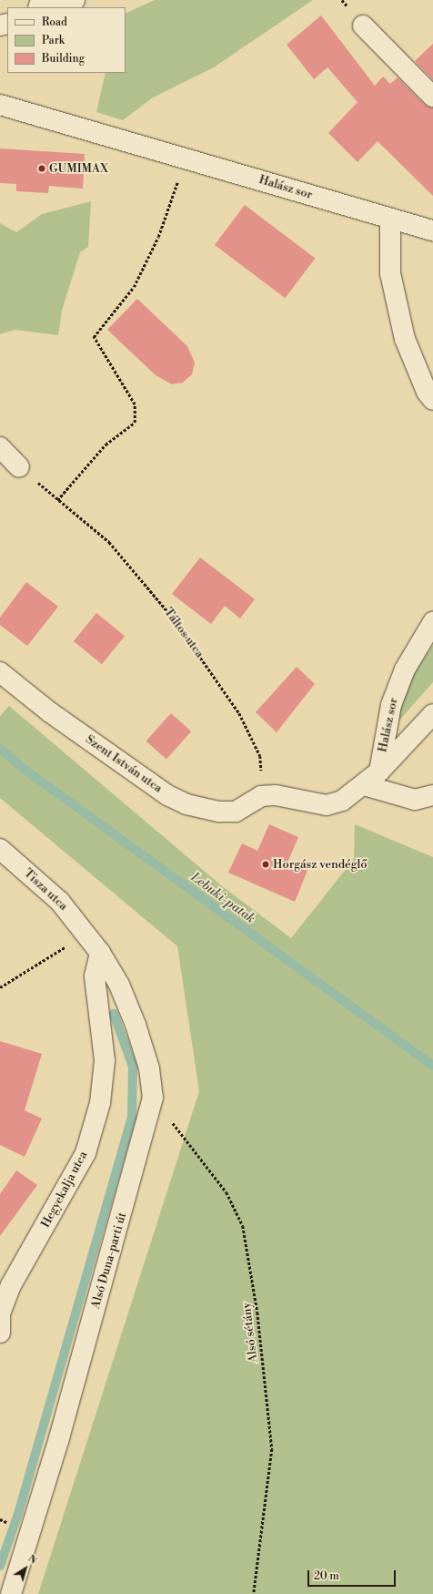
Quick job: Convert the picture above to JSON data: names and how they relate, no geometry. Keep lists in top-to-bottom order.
{
  "streets": {
    "street": [
      "Halász sor",
      "Szent István utca",
      "Tisza utca",
      "Hegyekalja utca",
      "Alsó Duna-parti út"
    ],
    "path": ["Táltos utca", "Alsó sétány"]
  },
  "crossings": [
    ["Halász sor", "Táltos utca"],
    ["Halász sor", "Szent István utca"],
    ["Táltos utca", "Szent István utca"],
    ["Tisza utca", "Alsó Duna-parti út"],
    ["Hegyekalja utca", "Alsó Duna-parti út"],
    ["Alsó Duna-parti út", "Alsó sétány"]
  ],
  "water": ["Lebuki-patak"],
  "places": ["GUMIMAX", "Horgász vendéglő"],
  "legend": ["Road", "Park", "Building"],
  "scale_bar": "20 m",
  "north": "top right"
}
